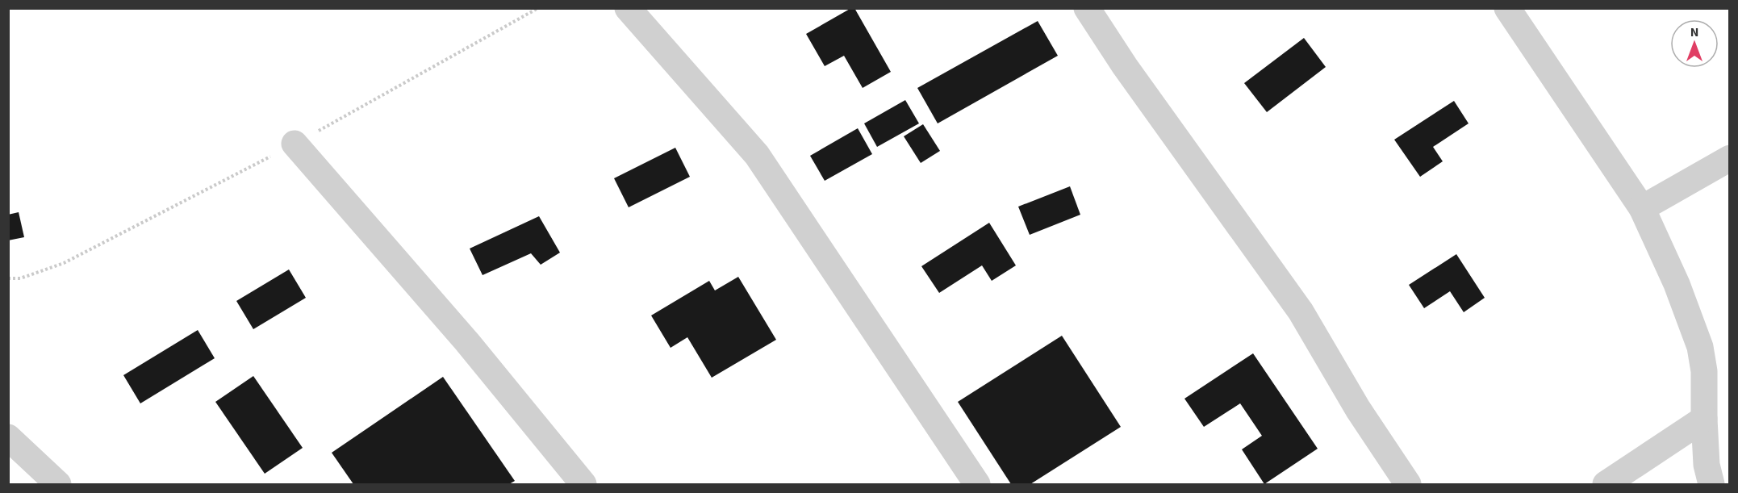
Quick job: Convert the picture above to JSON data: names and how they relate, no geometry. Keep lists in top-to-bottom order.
{
  "north": "top"
}
